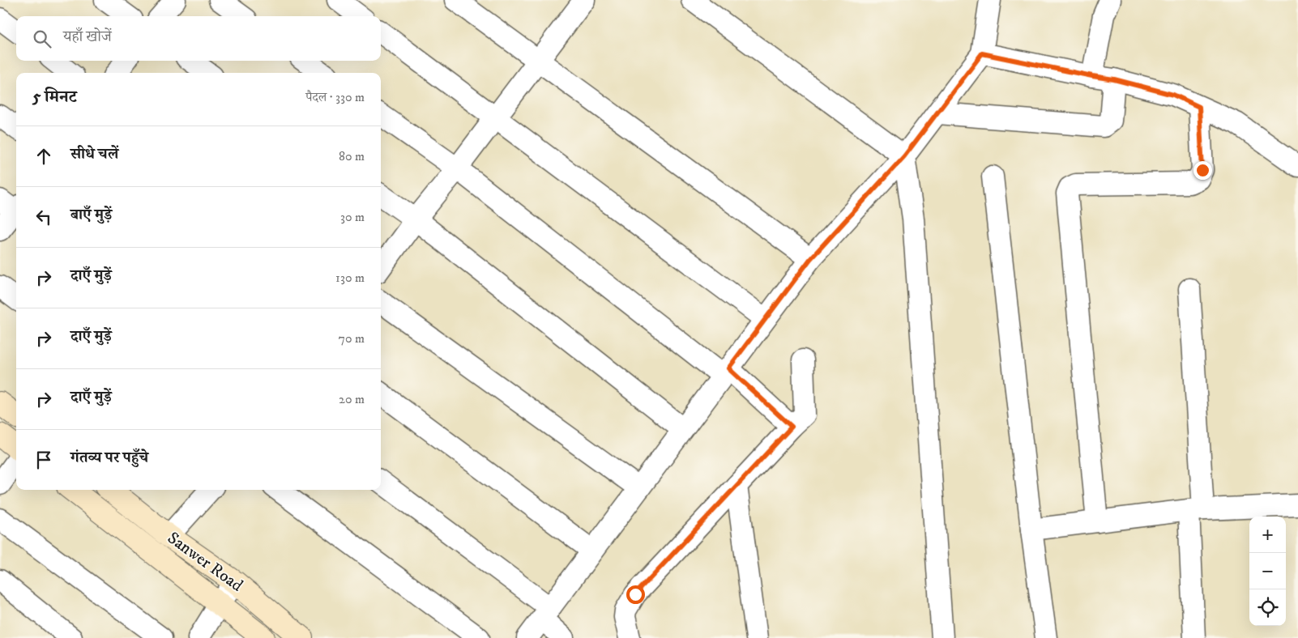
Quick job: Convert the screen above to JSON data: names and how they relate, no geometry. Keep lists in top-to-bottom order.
{
  "streets": {
    "street": ["Sanwer Road"]
  },
  "page": {
    "search": "यहाँ खोजें",
    "heading": ["5 मिनट", "पैदल · 330 m"],
    "list": [
      ["सीधे चलें", "80 m"],
      ["बाएँ मुड़ें", "30 m"],
      ["दाएँ मुड़ें", "130 m"],
      ["दाएँ मुड़ें", "70 m"],
      ["दाएँ मुड़ें", "20 m"],
      "गंतव्य पर पहुँचे"
    ],
    "map_buttons": ["+", "−"]
  }
}
